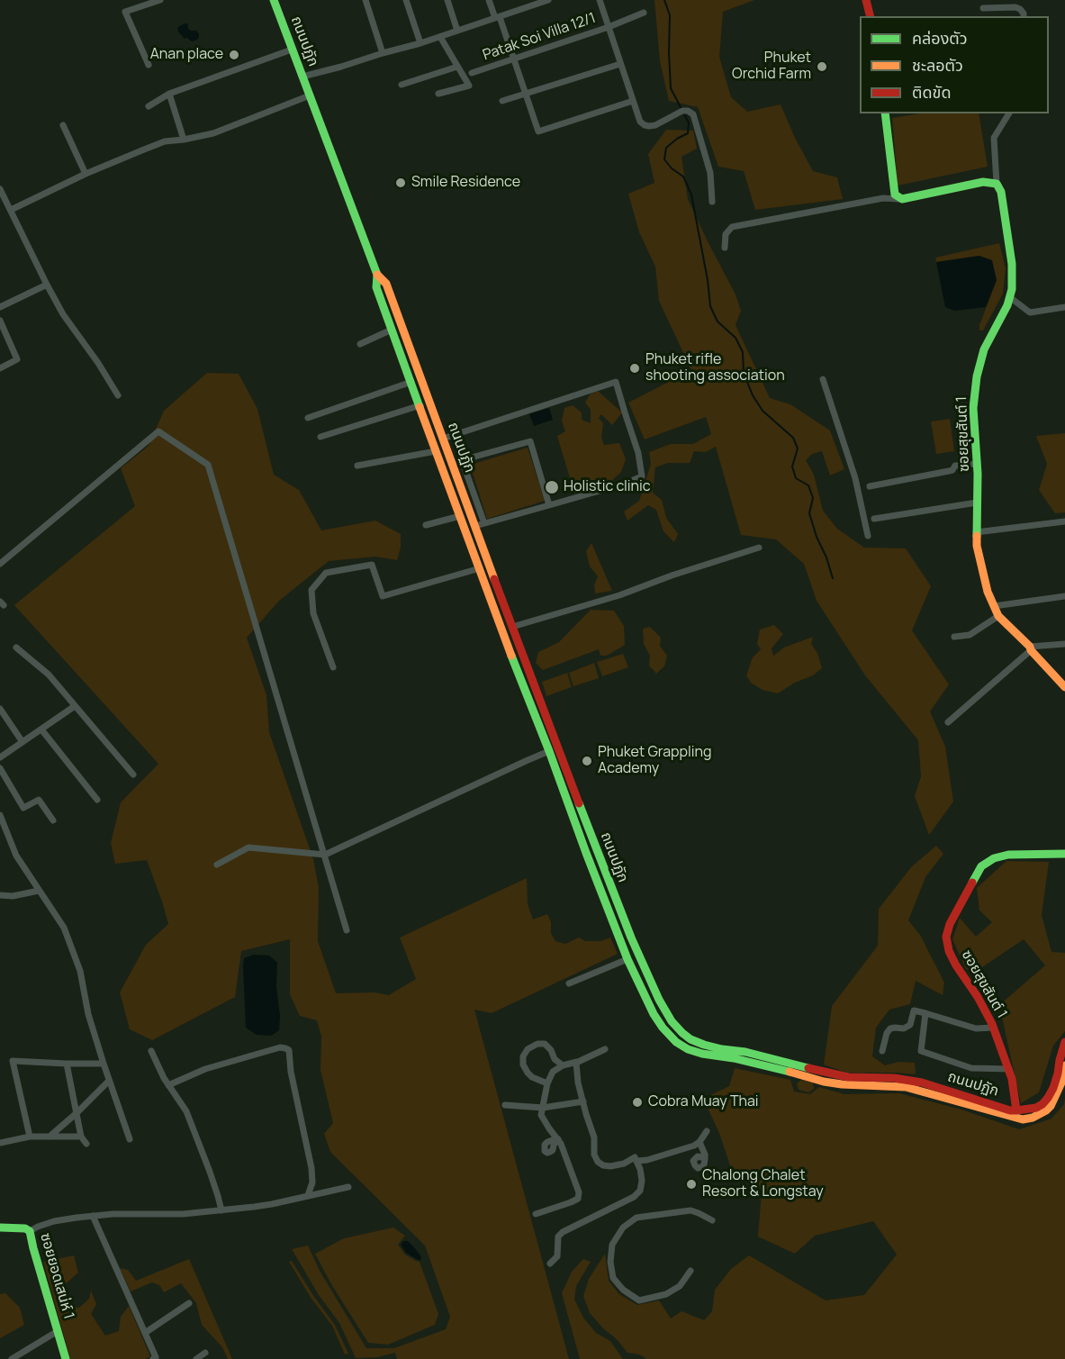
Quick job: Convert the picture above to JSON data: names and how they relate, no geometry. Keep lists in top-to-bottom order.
{
  "streets": {
    "main road": ["ถนนปฏัก", "ซอยสุขสันต์ 1", "ซอยยอดเสน่ห์ 1"],
    "street": ["Patak Soi Villa 12/1"]
  },
  "crossings": [
    ["ถนนปฏัก", "ซอยสุขสันต์ 1"]
  ],
  "places": [
    "Anan place",
    "Phuket Orchid Farm",
    "Smile Residence",
    "Phuket rifle shooting association",
    "Holistic clinic",
    "Phuket Grappling Academy",
    "Cobra Muay Thai",
    "Chalong Chalet Resort & Longstay"
  ],
  "legend": ["คล่องตัว", "ชะลอตัว", "ติดขัด"]
}
